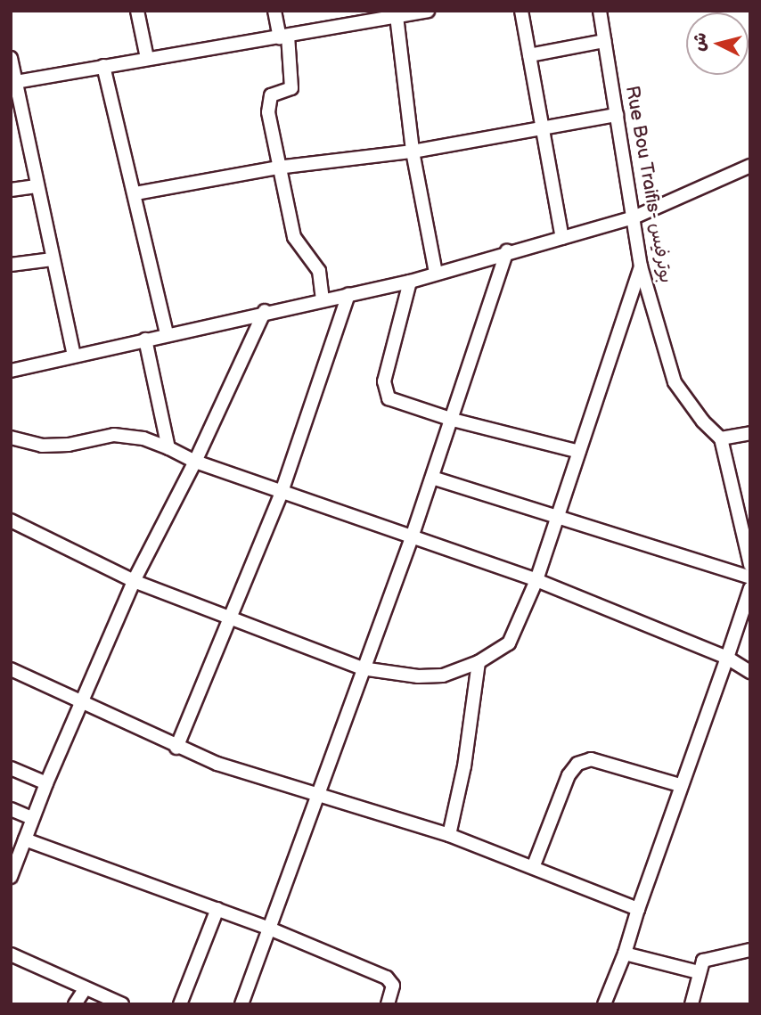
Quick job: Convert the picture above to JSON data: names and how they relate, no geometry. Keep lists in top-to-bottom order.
{
  "streets": {
    "street": ["Rue Bou Traifis- بوترفيس"]
  },
  "north": "left"
}
